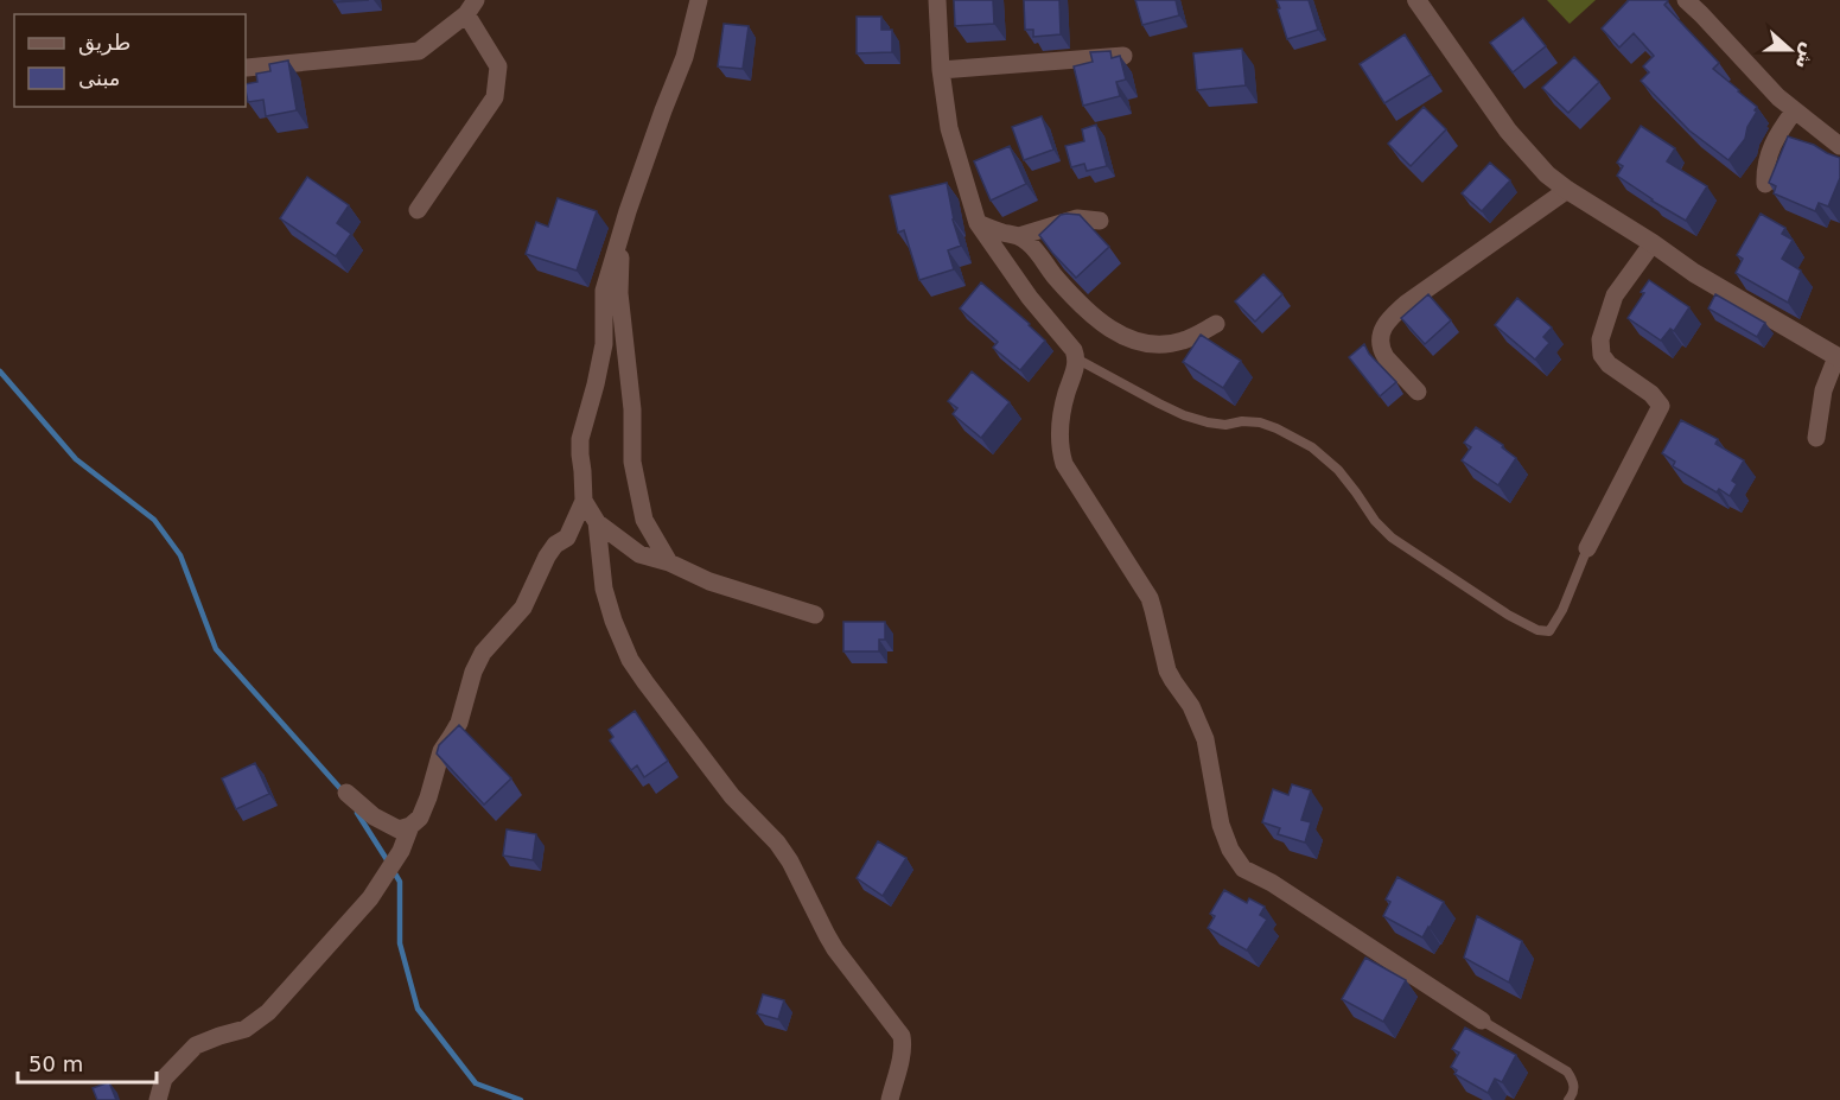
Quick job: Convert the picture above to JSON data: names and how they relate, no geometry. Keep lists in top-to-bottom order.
{
  "legend": ["طريق", "مبنى"],
  "scale_bar": "50 m",
  "north": "right"
}
